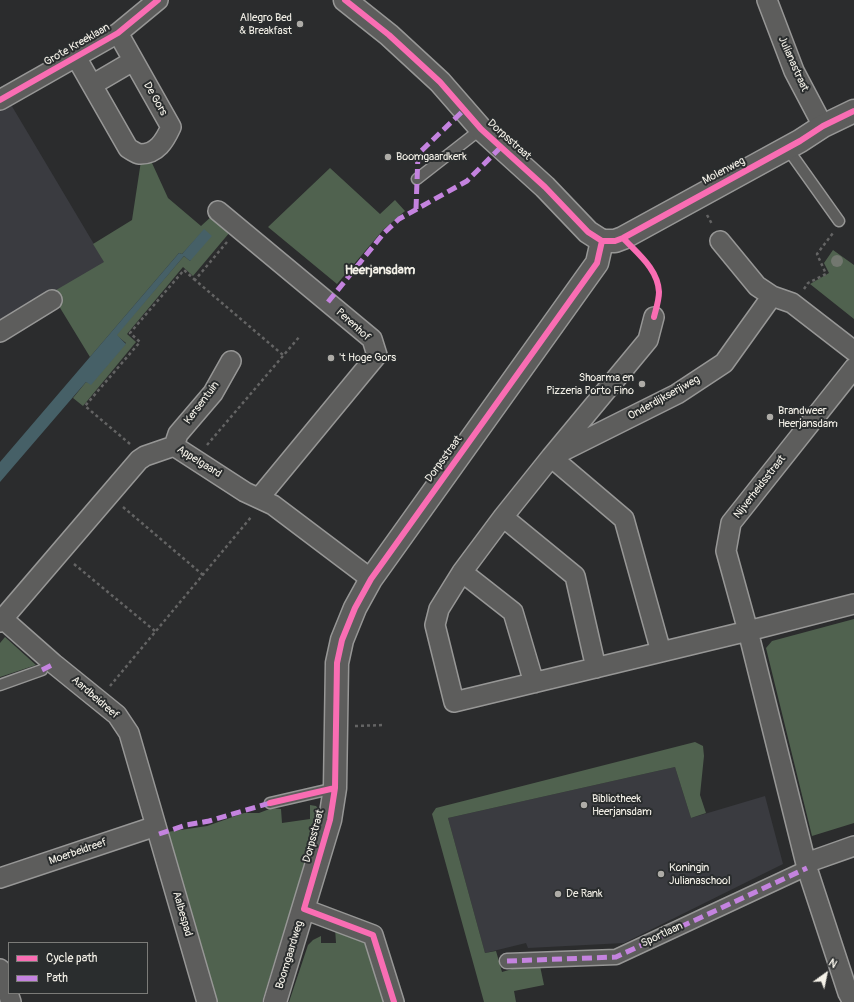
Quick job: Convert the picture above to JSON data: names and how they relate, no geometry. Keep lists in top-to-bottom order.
{
  "streets": {
    "main road": ["Dorpsstraat", "Molenweg", "Boomgaardweg"],
    "street": [
      "Grote Kreeklaan",
      "Julianastraat",
      "De Gors",
      "Perenhof",
      "Onderdijkserijweg",
      "Kersentuin",
      "Appelgaard",
      "Nijverheidsstraat",
      "Aardbeidreef",
      "Moerbeidreef",
      "Aalbespad",
      "Sportlaan"
    ]
  },
  "crossings": [
    ["Grote Kreeklaan", "De Gors"],
    ["Julianastraat", "Molenweg"],
    ["Dorpsstraat", "Molenweg"],
    ["Dorpsstraat", "Appelgaard"],
    ["Dorpsstraat", "Boomgaardweg"],
    ["Perenhof", "Appelgaard"],
    ["Kersentuin", "Appelgaard"],
    ["Appelgaard", "Aardbeidreef"],
    ["Aardbeidreef", "Moerbeidreef"],
    ["Aardbeidreef", "Aalbespad"],
    ["Moerbeidreef", "Aalbespad"]
  ],
  "districts": ["Heerjansdam"],
  "places": [
    "Allegro Bed & Breakfast",
    "Boomgaardkerk",
    "'t Hoge Gors",
    "Shoarma en Pizzeria Porto Fino",
    "Brandweer Heerjansdam",
    "Bibliotheek Heerjansdam",
    "Koningin Julianaschool",
    "De Rank"
  ],
  "legend": ["Cycle path", "Path"],
  "north": "top right"
}
